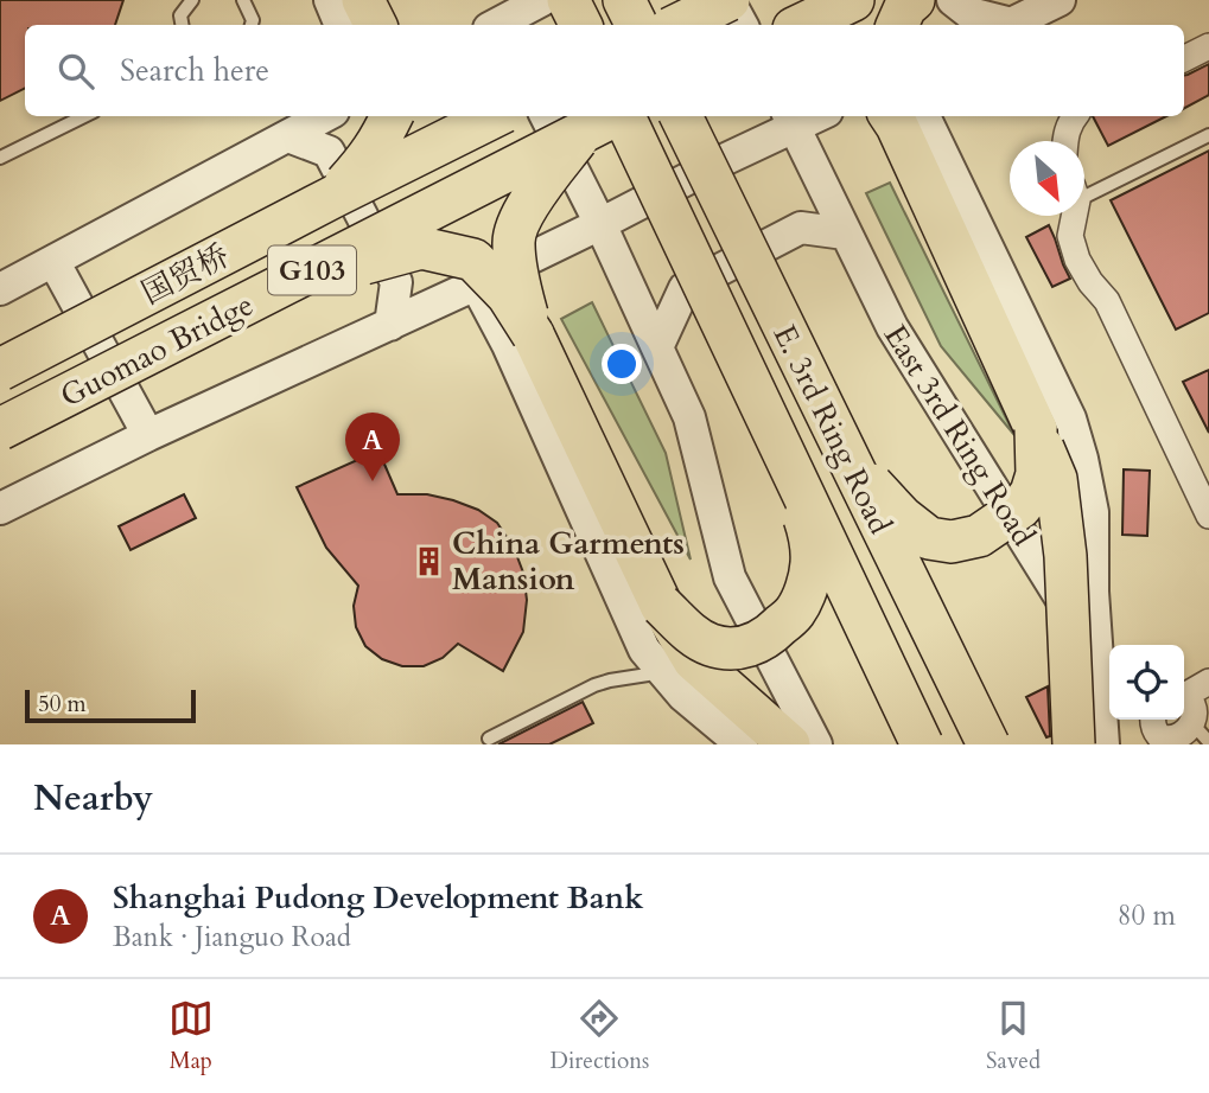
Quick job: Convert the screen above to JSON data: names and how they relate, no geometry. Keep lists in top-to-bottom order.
{
  "streets": {
    "highway": [
      "G103",
      "国贸桥",
      "Guomao Bridge",
      "E. 3rd Ring Road"
    ],
    "street": ["East 3rd Ring Road"]
  },
  "places": {
    "building": ["China Garments Mansion"]
  },
  "scale_bar": "50 m",
  "north": "bottom right",
  "page": {
    "search": "Search here",
    "pins": "A",
    "scale": "50 m",
    "heading": "Nearby",
    "list": [
      {
        "mark": "A",
        "name": "Shanghai Pudong Development Bank",
        "note": "Bank · Jianguo Road",
        "value": "80 m"
      }
    ],
    "nav": ["Map", "Directions", "Saved"]
  }
}
